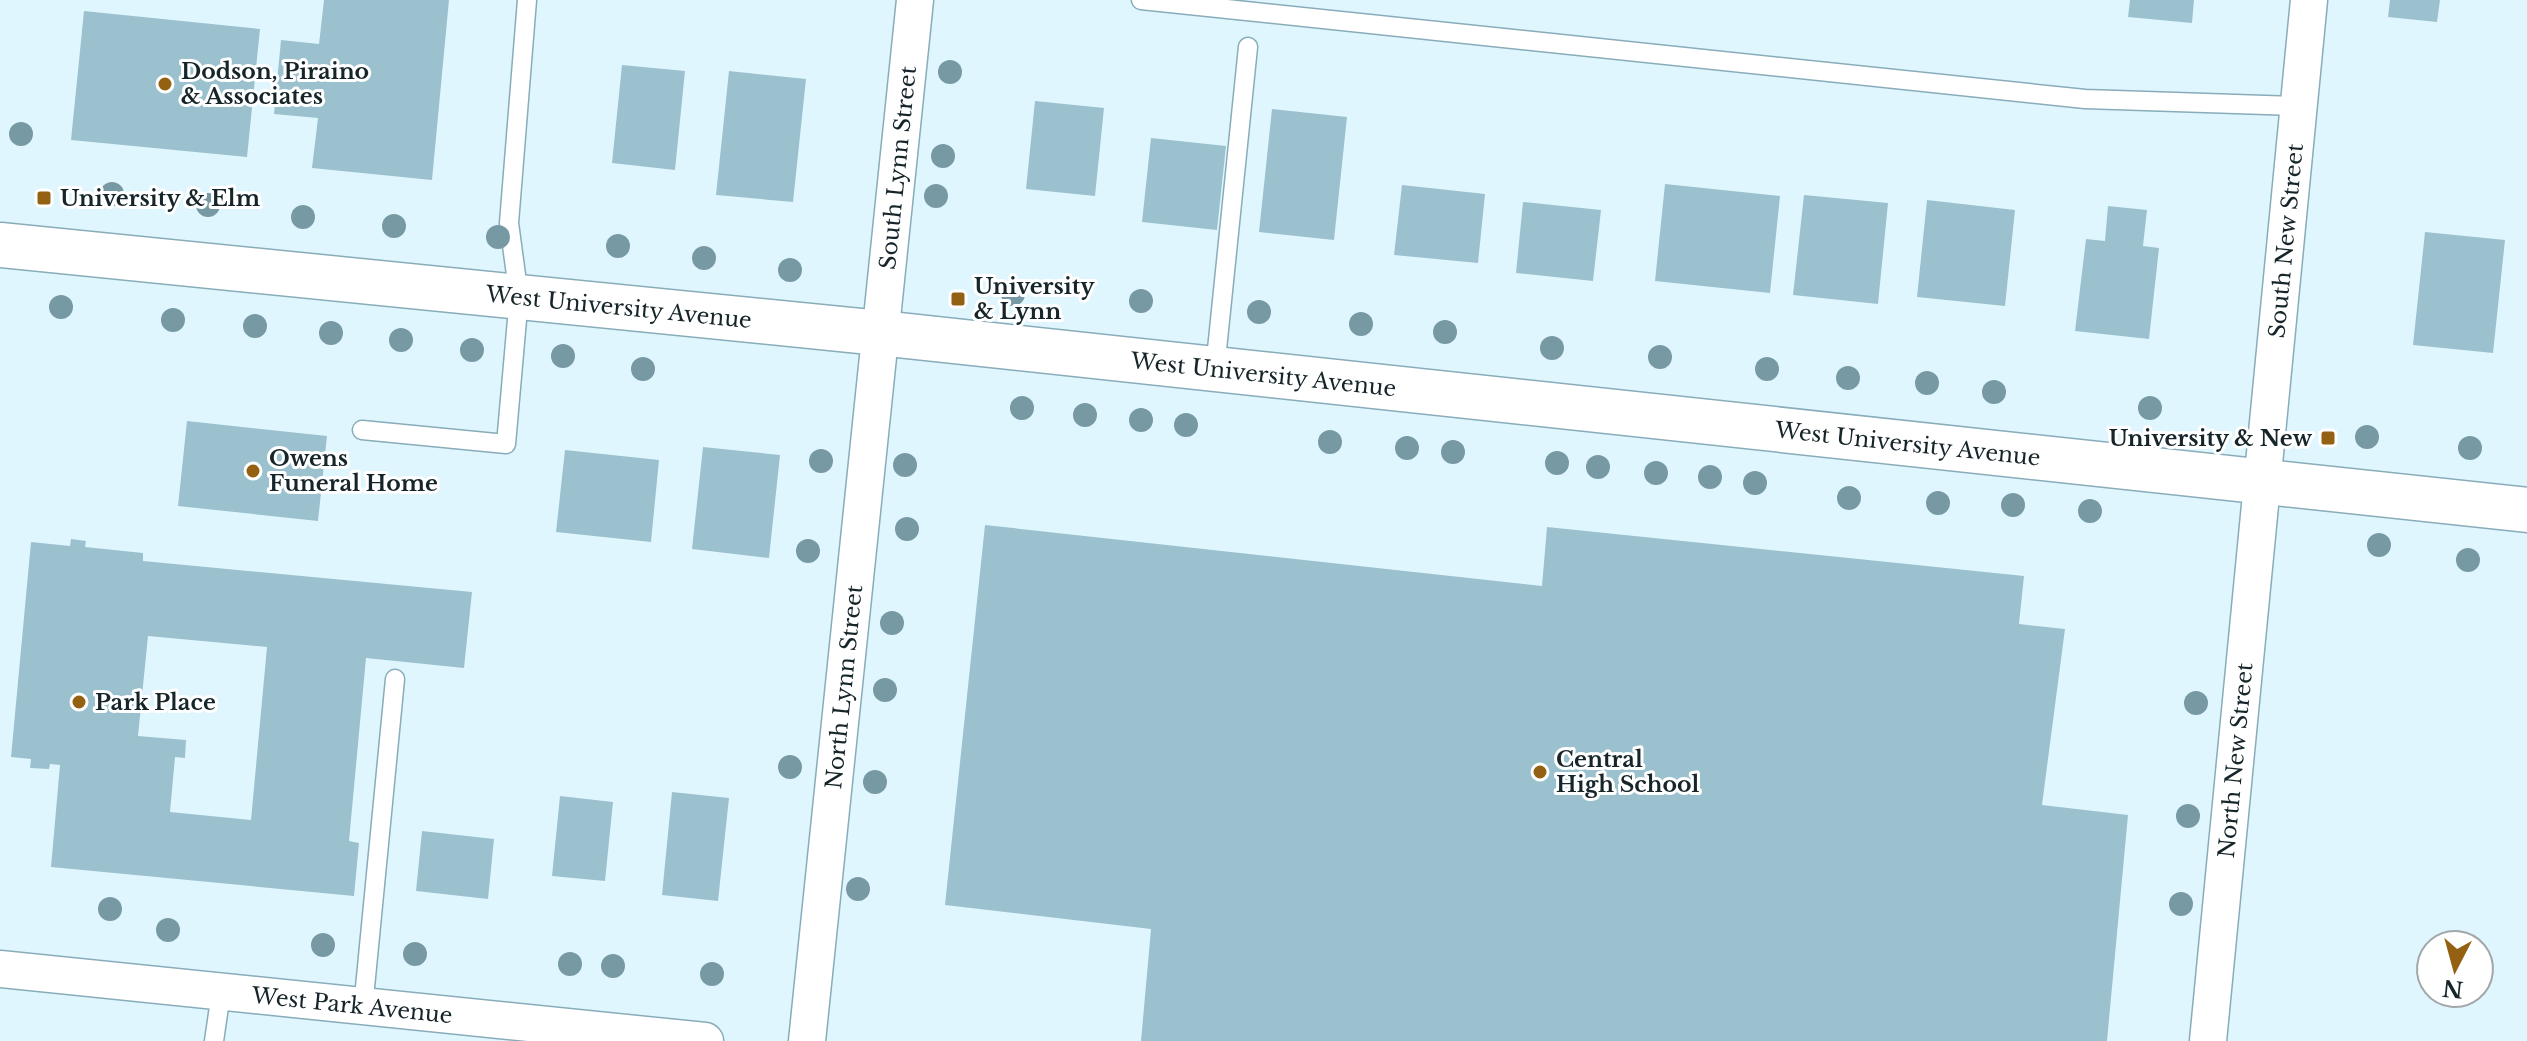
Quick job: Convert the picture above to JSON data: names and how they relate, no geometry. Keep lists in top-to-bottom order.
{
  "streets": {
    "main road": ["West University Avenue"],
    "street": [
      "South Lynn Street",
      "South New Street",
      "North Lynn Street",
      "North New Street",
      "West Park Avenue"
    ]
  },
  "crossings": [
    ["South Lynn Street", "West University Avenue"],
    ["South Lynn Street", "North Lynn Street"],
    ["South New Street", "West University Avenue"],
    ["South New Street", "North New Street"],
    ["West University Avenue", "North Lynn Street"],
    ["West University Avenue", "North New Street"]
  ],
  "places": {
    "other": [
      "Dodson, Piraino & Associates",
      "Owens Funeral Home",
      "Park Place",
      "Central High School"
    ],
    "transit": ["University & Elm", "University & Lynn", "University & New"]
  },
  "north": "bottom"
}
